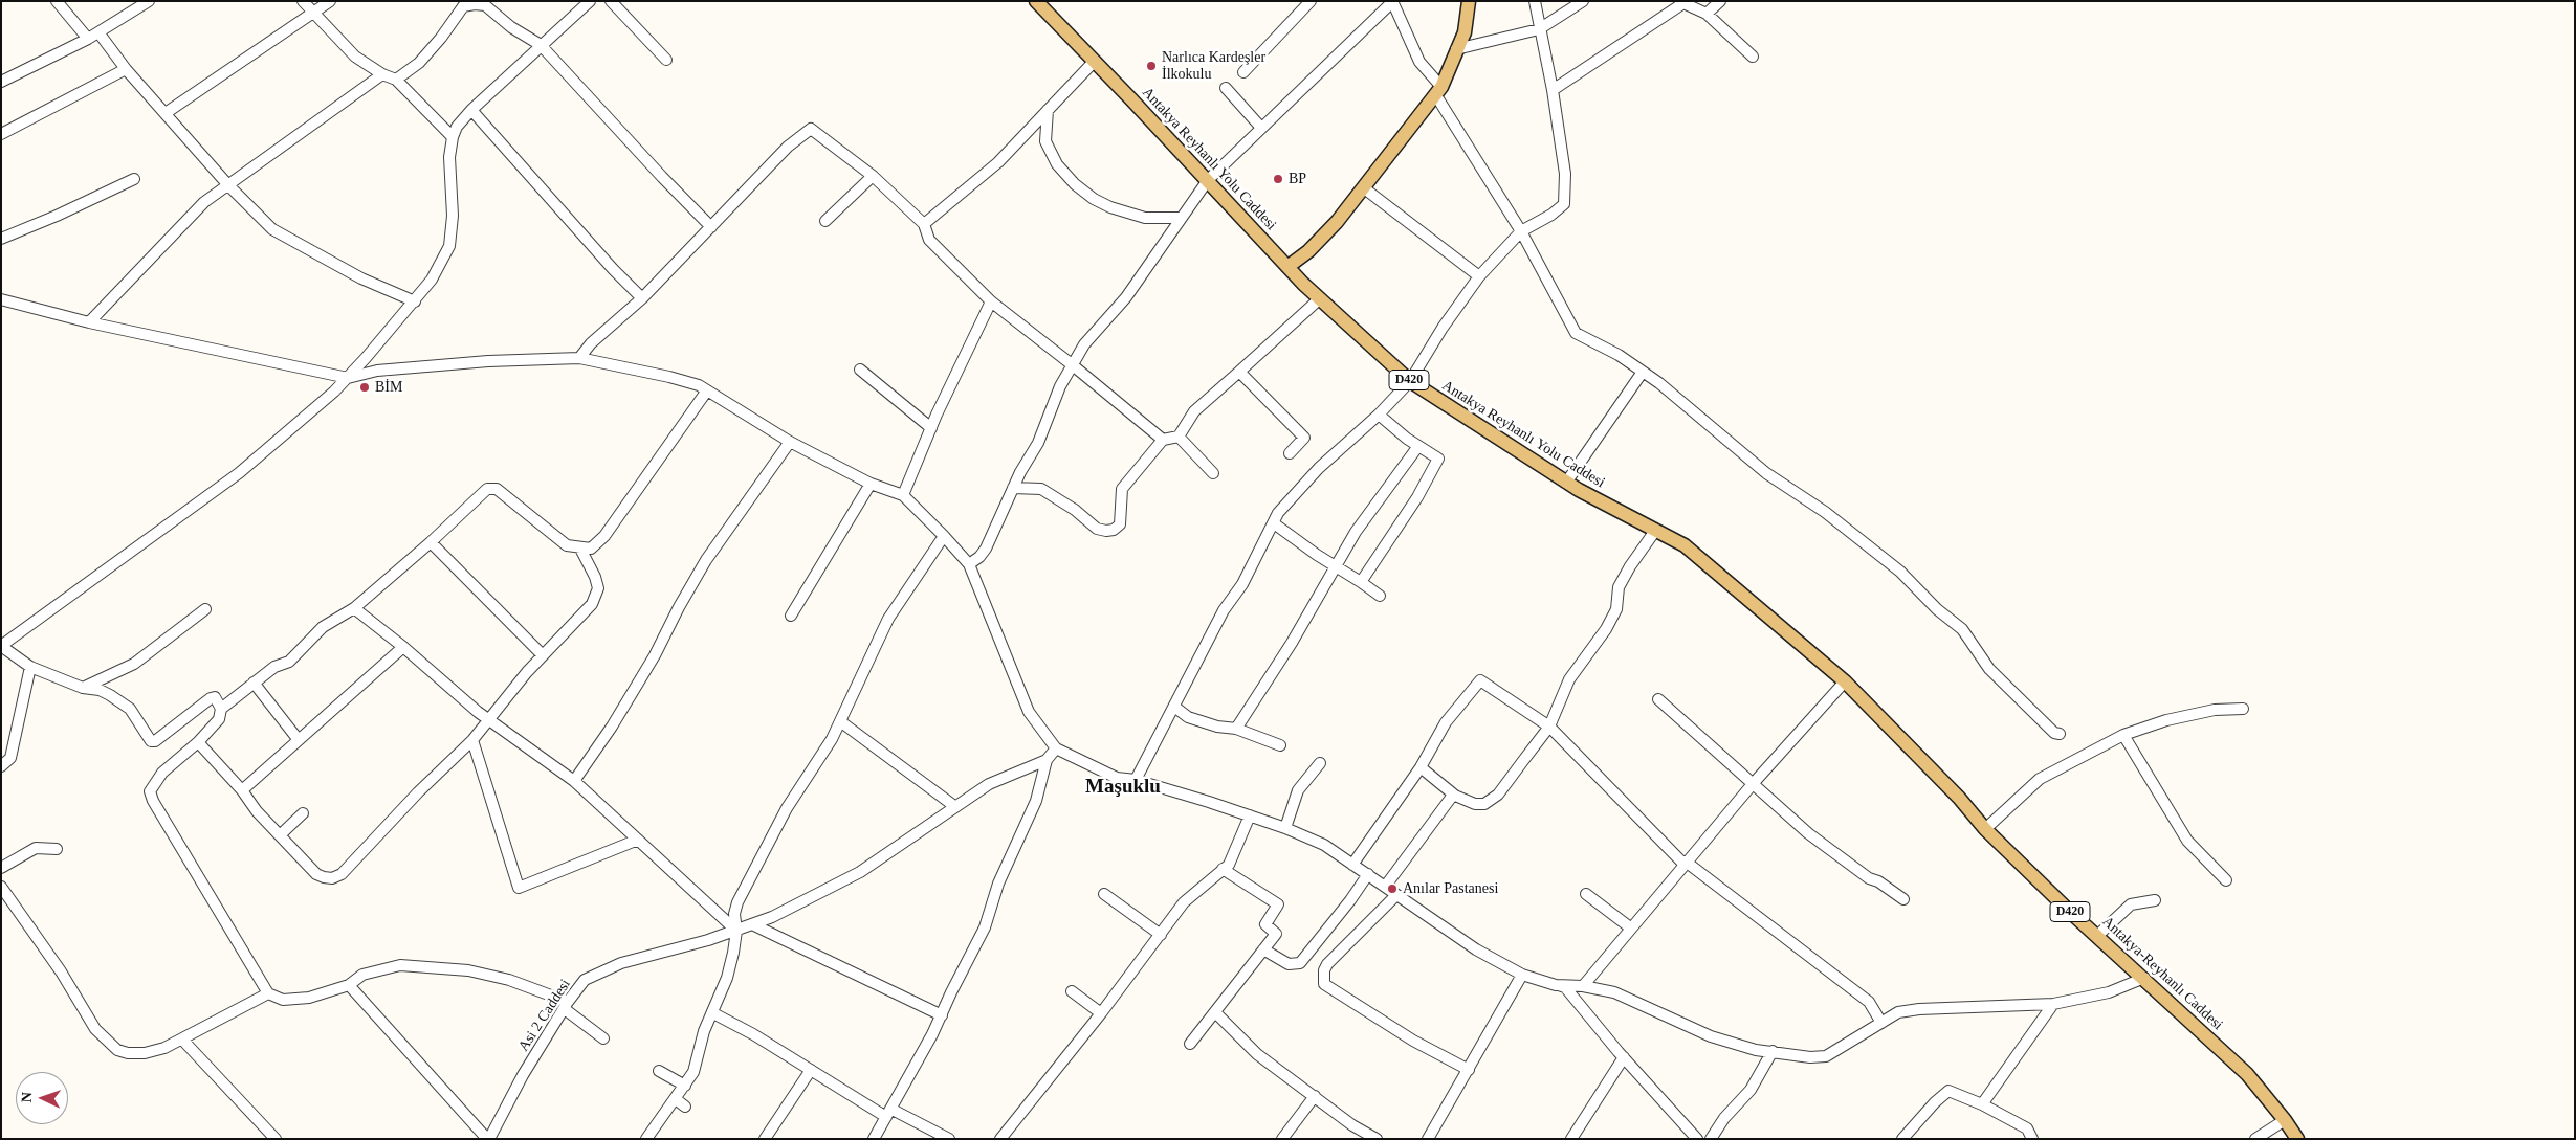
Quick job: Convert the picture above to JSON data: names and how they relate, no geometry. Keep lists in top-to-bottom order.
{
  "streets": {
    "main road": ["Antakya Reyhanlı Yolu Caddesi", "D420", "Antakya-Reyhanlı Caddesi"],
    "street": ["Asi 2 Caddesi"]
  },
  "crossings": [
    ["Antakya Reyhanlı Yolu Caddesi", "Antakya-Reyhanlı Caddesi"]
  ],
  "districts": ["Maşuklu"],
  "places": [
    "Narlıca Kardeşler İlkokulu",
    "BP",
    "BİM",
    "Anılar Pastanesi"
  ],
  "north": "left"
}
